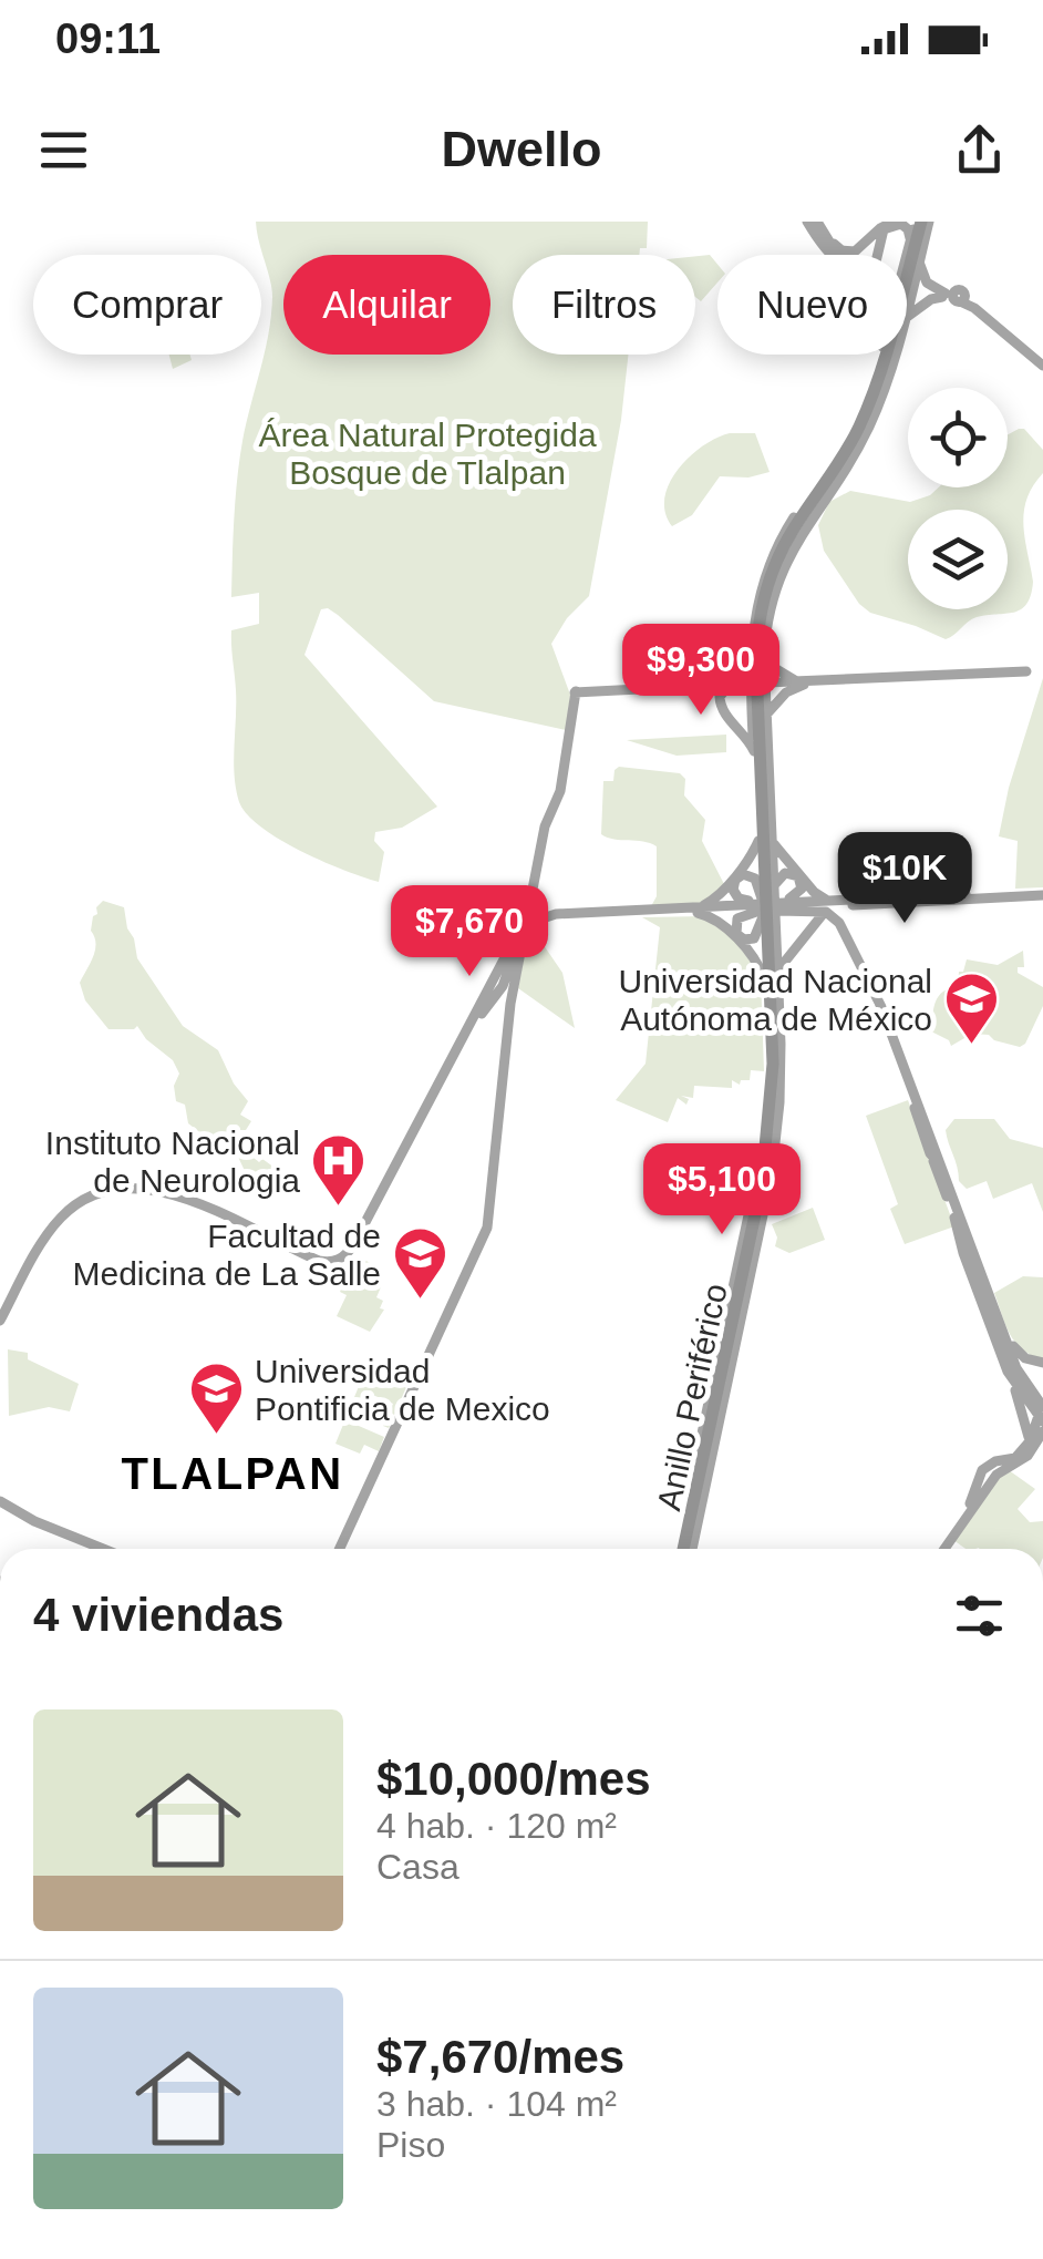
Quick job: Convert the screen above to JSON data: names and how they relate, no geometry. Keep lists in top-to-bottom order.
{
  "streets": {
    "highway": ["Anillo Periférico"]
  },
  "districts": ["TLALPAN"],
  "parks": ["Área Natural Protegida Bosque de Tlalpan"],
  "places": {
    "school or university": ["Universidad Nacional Autónoma de México", "Facultad de Medicina de La Salle", "Universidad Pontificia de Mexico"],
    "hospital": ["Instituto Nacional de Neurologia"]
  },
  "page": {
    "status": "09:11",
    "header": "Dwello",
    "chip": [
      "Comprar",
      "Alquilar",
      "Filtros",
      "Nuevo"
    ],
    "price": [
      "$9,300",
      "$10K",
      "$7,670",
      "$5,100"
    ],
    "heading": "4 viviendas",
    "list": [
      {
        "name": "$10,000/mes",
        "note": "4 hab. · 120 m² · Casa"
      },
      {
        "name": "$7,670/mes",
        "note": "3 hab. · 104 m² · Piso"
      }
    ]
  }
}
